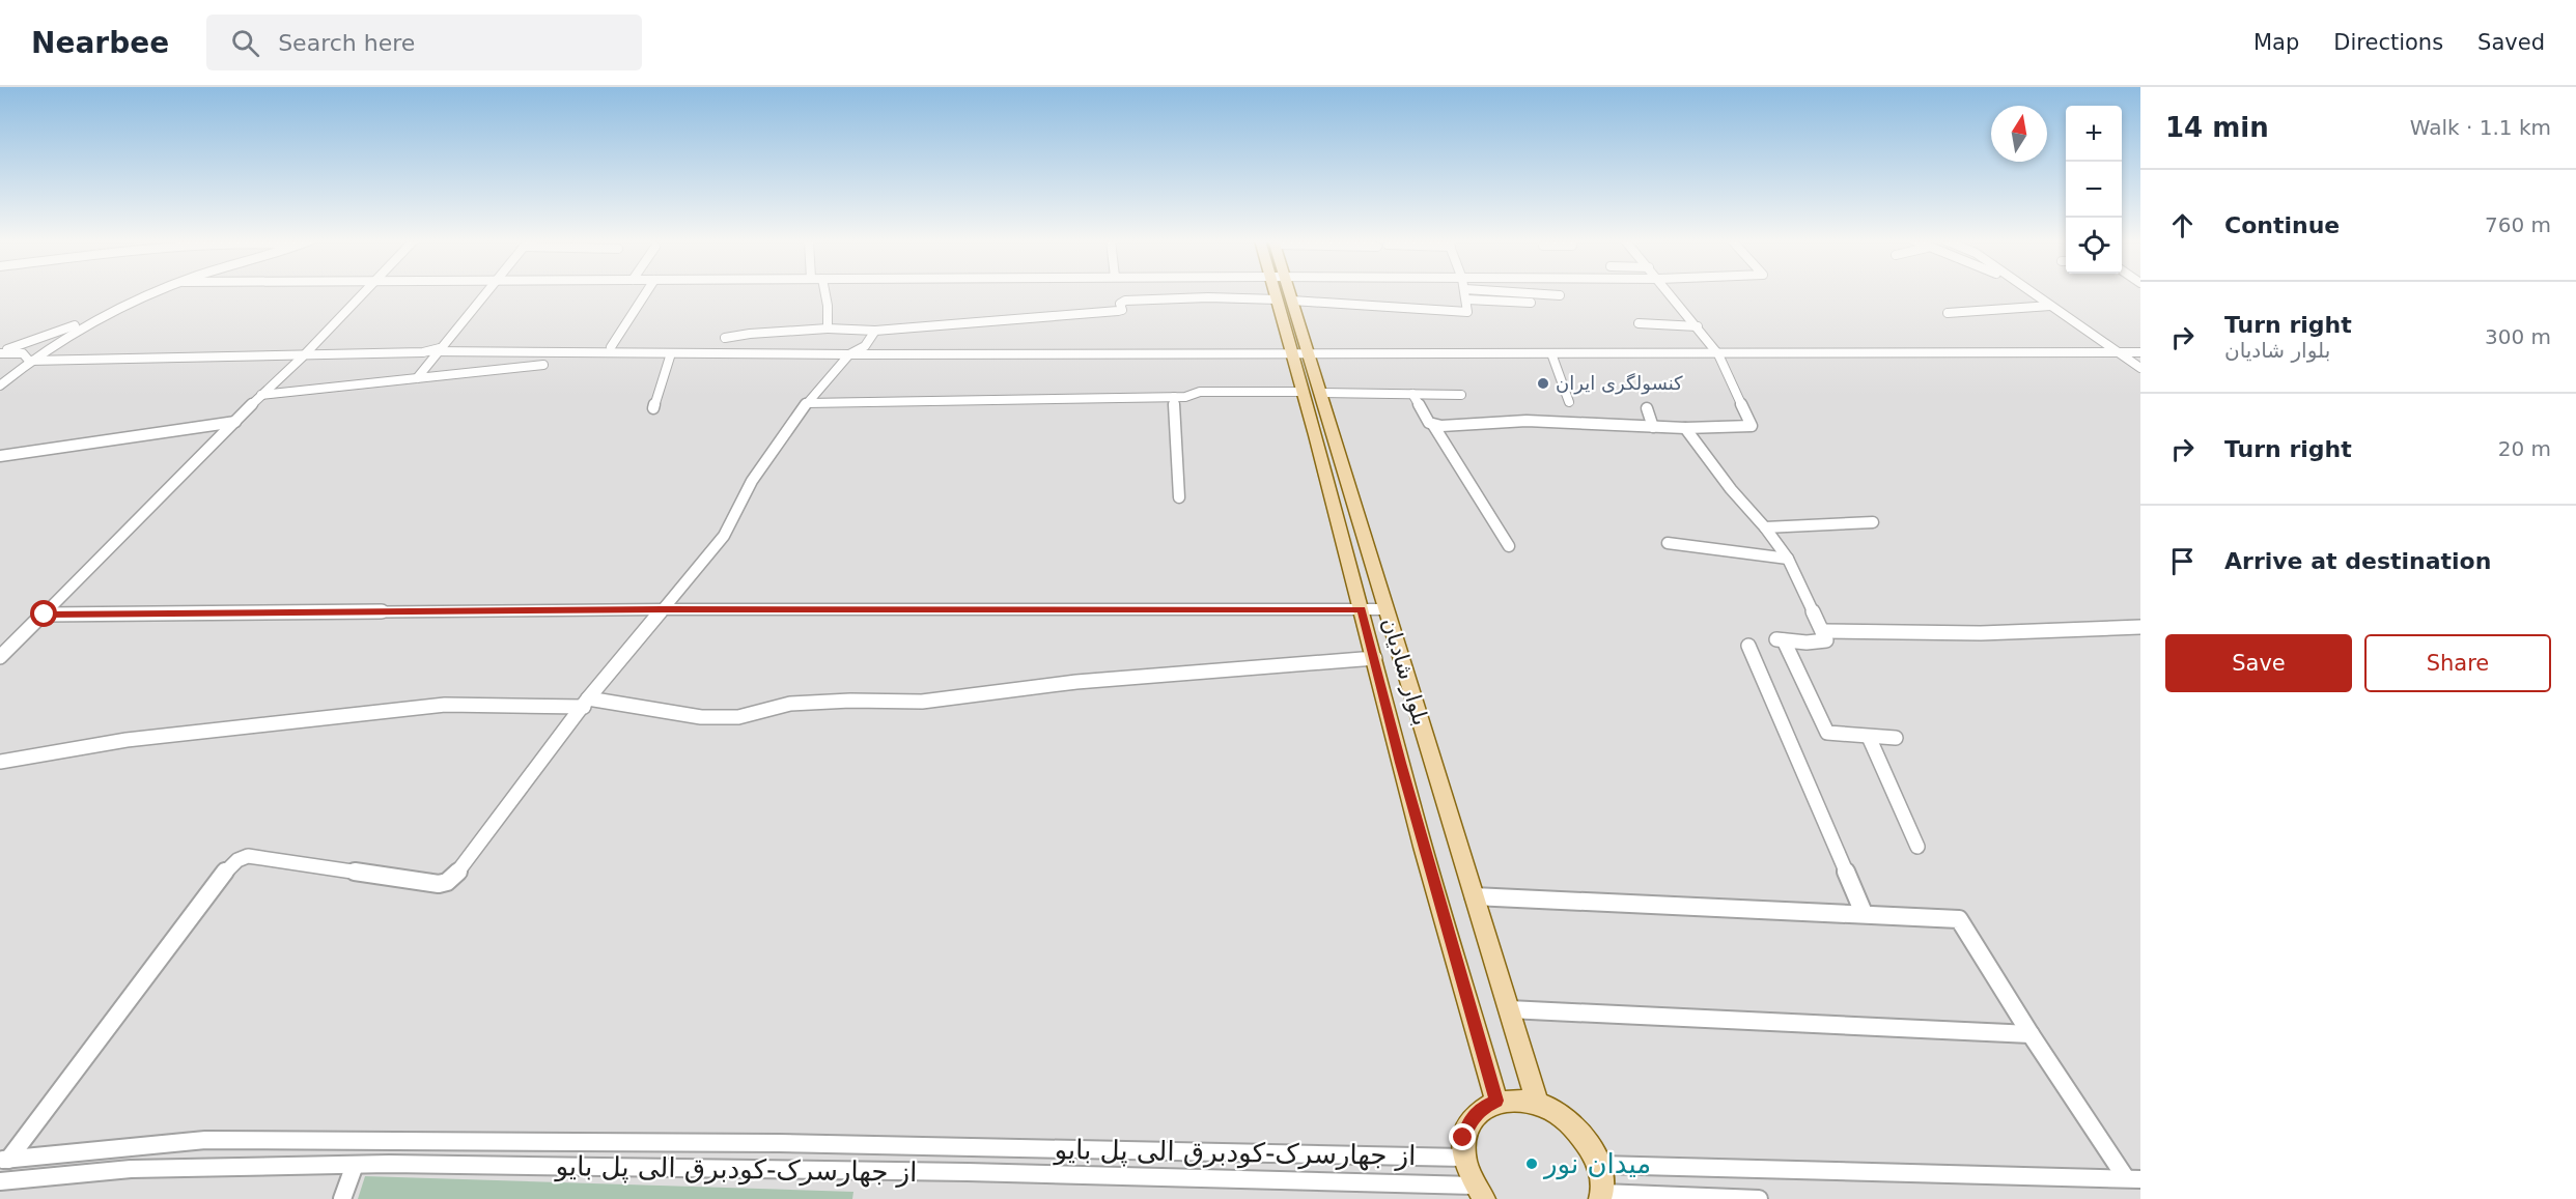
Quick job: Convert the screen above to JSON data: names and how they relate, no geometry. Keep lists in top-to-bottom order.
{
  "streets": {
    "main road": ["بلوار شادیان"],
    "street": ["از جهارسرک-کودبرق الی پل بایو"]
  },
  "places": ["کنسولگری ایران", "میدان نور"],
  "north": "top",
  "page": {
    "header": "Nearbee",
    "search": "Search here",
    "nav": ["Map", "Directions", "Saved"],
    "heading": ["14 min", "Walk · 1.1 km"],
    "map_buttons": ["+", "−"],
    "list": [
      ["Continue", "760 m"],
      ["Turn right", "بلوار شادیان", "300 m"],
      ["Turn right", "20 m"],
      "Arrive at destination"
    ],
    "buttons": ["Save", "Share"]
  }
}
